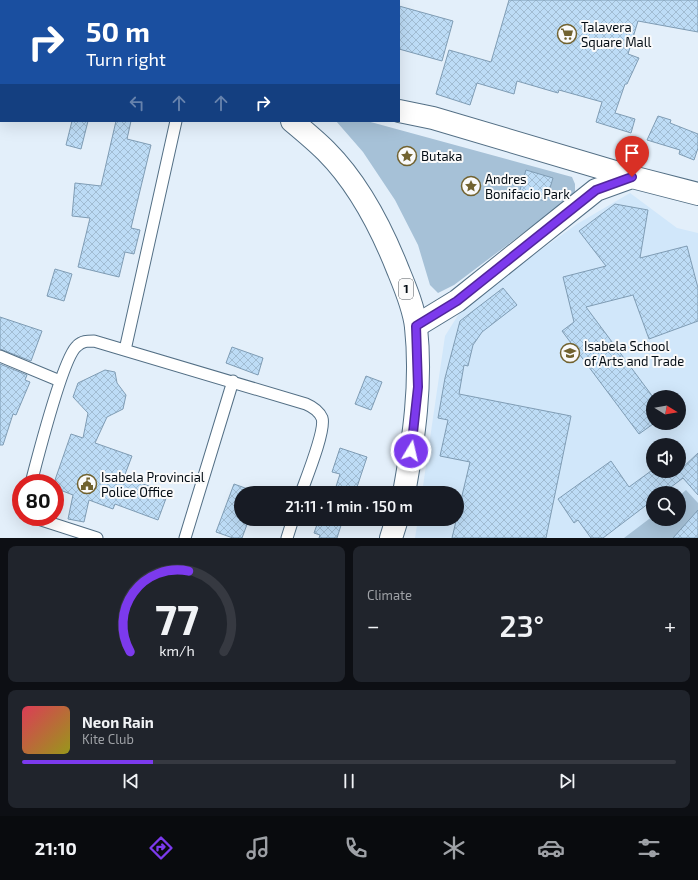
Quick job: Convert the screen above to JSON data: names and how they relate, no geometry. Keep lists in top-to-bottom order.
{
  "streets": {
    "main road": ["1"]
  },
  "places": {
    "supermarket": ["Talavera Square Mall"],
    "place": ["Butaka", "Andres Bonifacio Park"],
    "school or university": ["Isabela School of Arts and Trade"],
    "public building": ["Isabela Provincial Police Office"]
  },
  "north": "right",
  "page": {
    "turn": ["50 m", "Turn right"],
    "limit": "80",
    "trip": "21:11 · 1 min · 150 m",
    "tile": "Climate",
    "heat": ["−", "23°", "+"],
    "song": ["Neon Rain", "Kite Club"],
    "tabs": "21:10",
    "gauge": ["77", "km/h"]
  }
}
